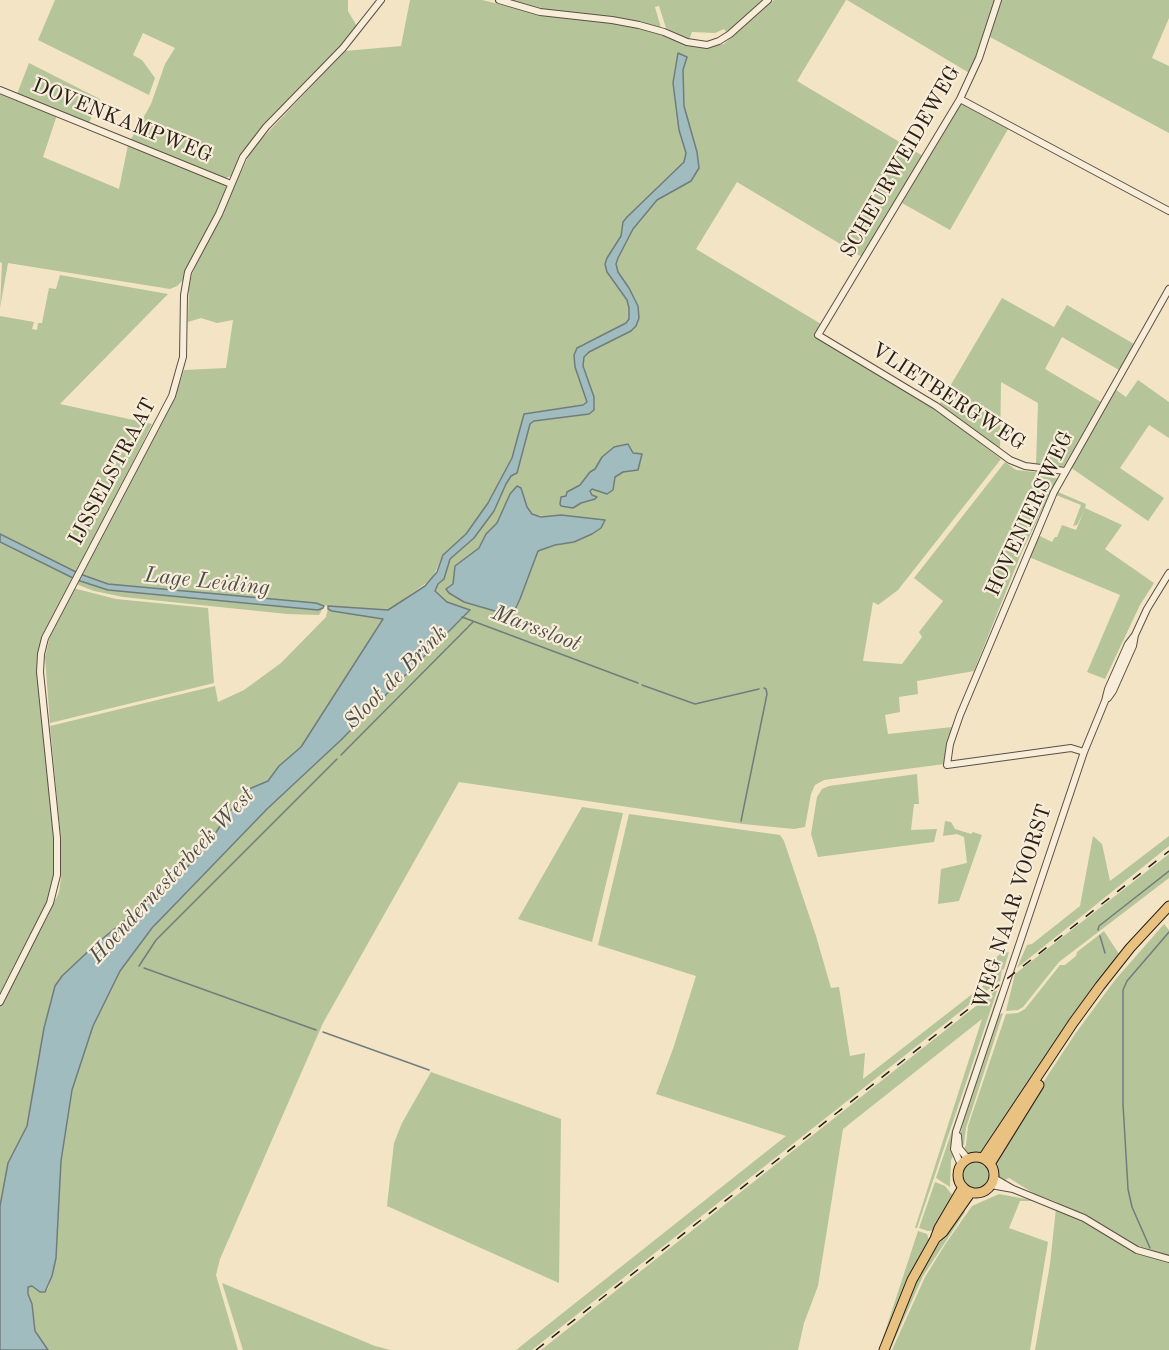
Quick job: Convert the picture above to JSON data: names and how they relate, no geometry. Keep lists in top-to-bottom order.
{
  "streets": {
    "street": [
      "DOVENKAMPWEG",
      "SCHEURWEIDEWEG",
      "VLIETBERGWEG",
      "IJSSELSTRAAT",
      "HOVENIERSWEG",
      "WEG NAAR VOORST"
    ]
  },
  "crossings": [
    ["DOVENKAMPWEG", "IJSSELSTRAAT"],
    ["SCHEURWEIDEWEG", "VLIETBERGWEG"],
    ["VLIETBERGWEG", "HOVENIERSWEG"],
    ["HOVENIERSWEG", "WEG NAAR VOORST"]
  ],
  "water": [
    "Lage Leiding",
    "Marssloot",
    "Sloot de Brink",
    "Hoendernesterbeek West"
  ]
}
